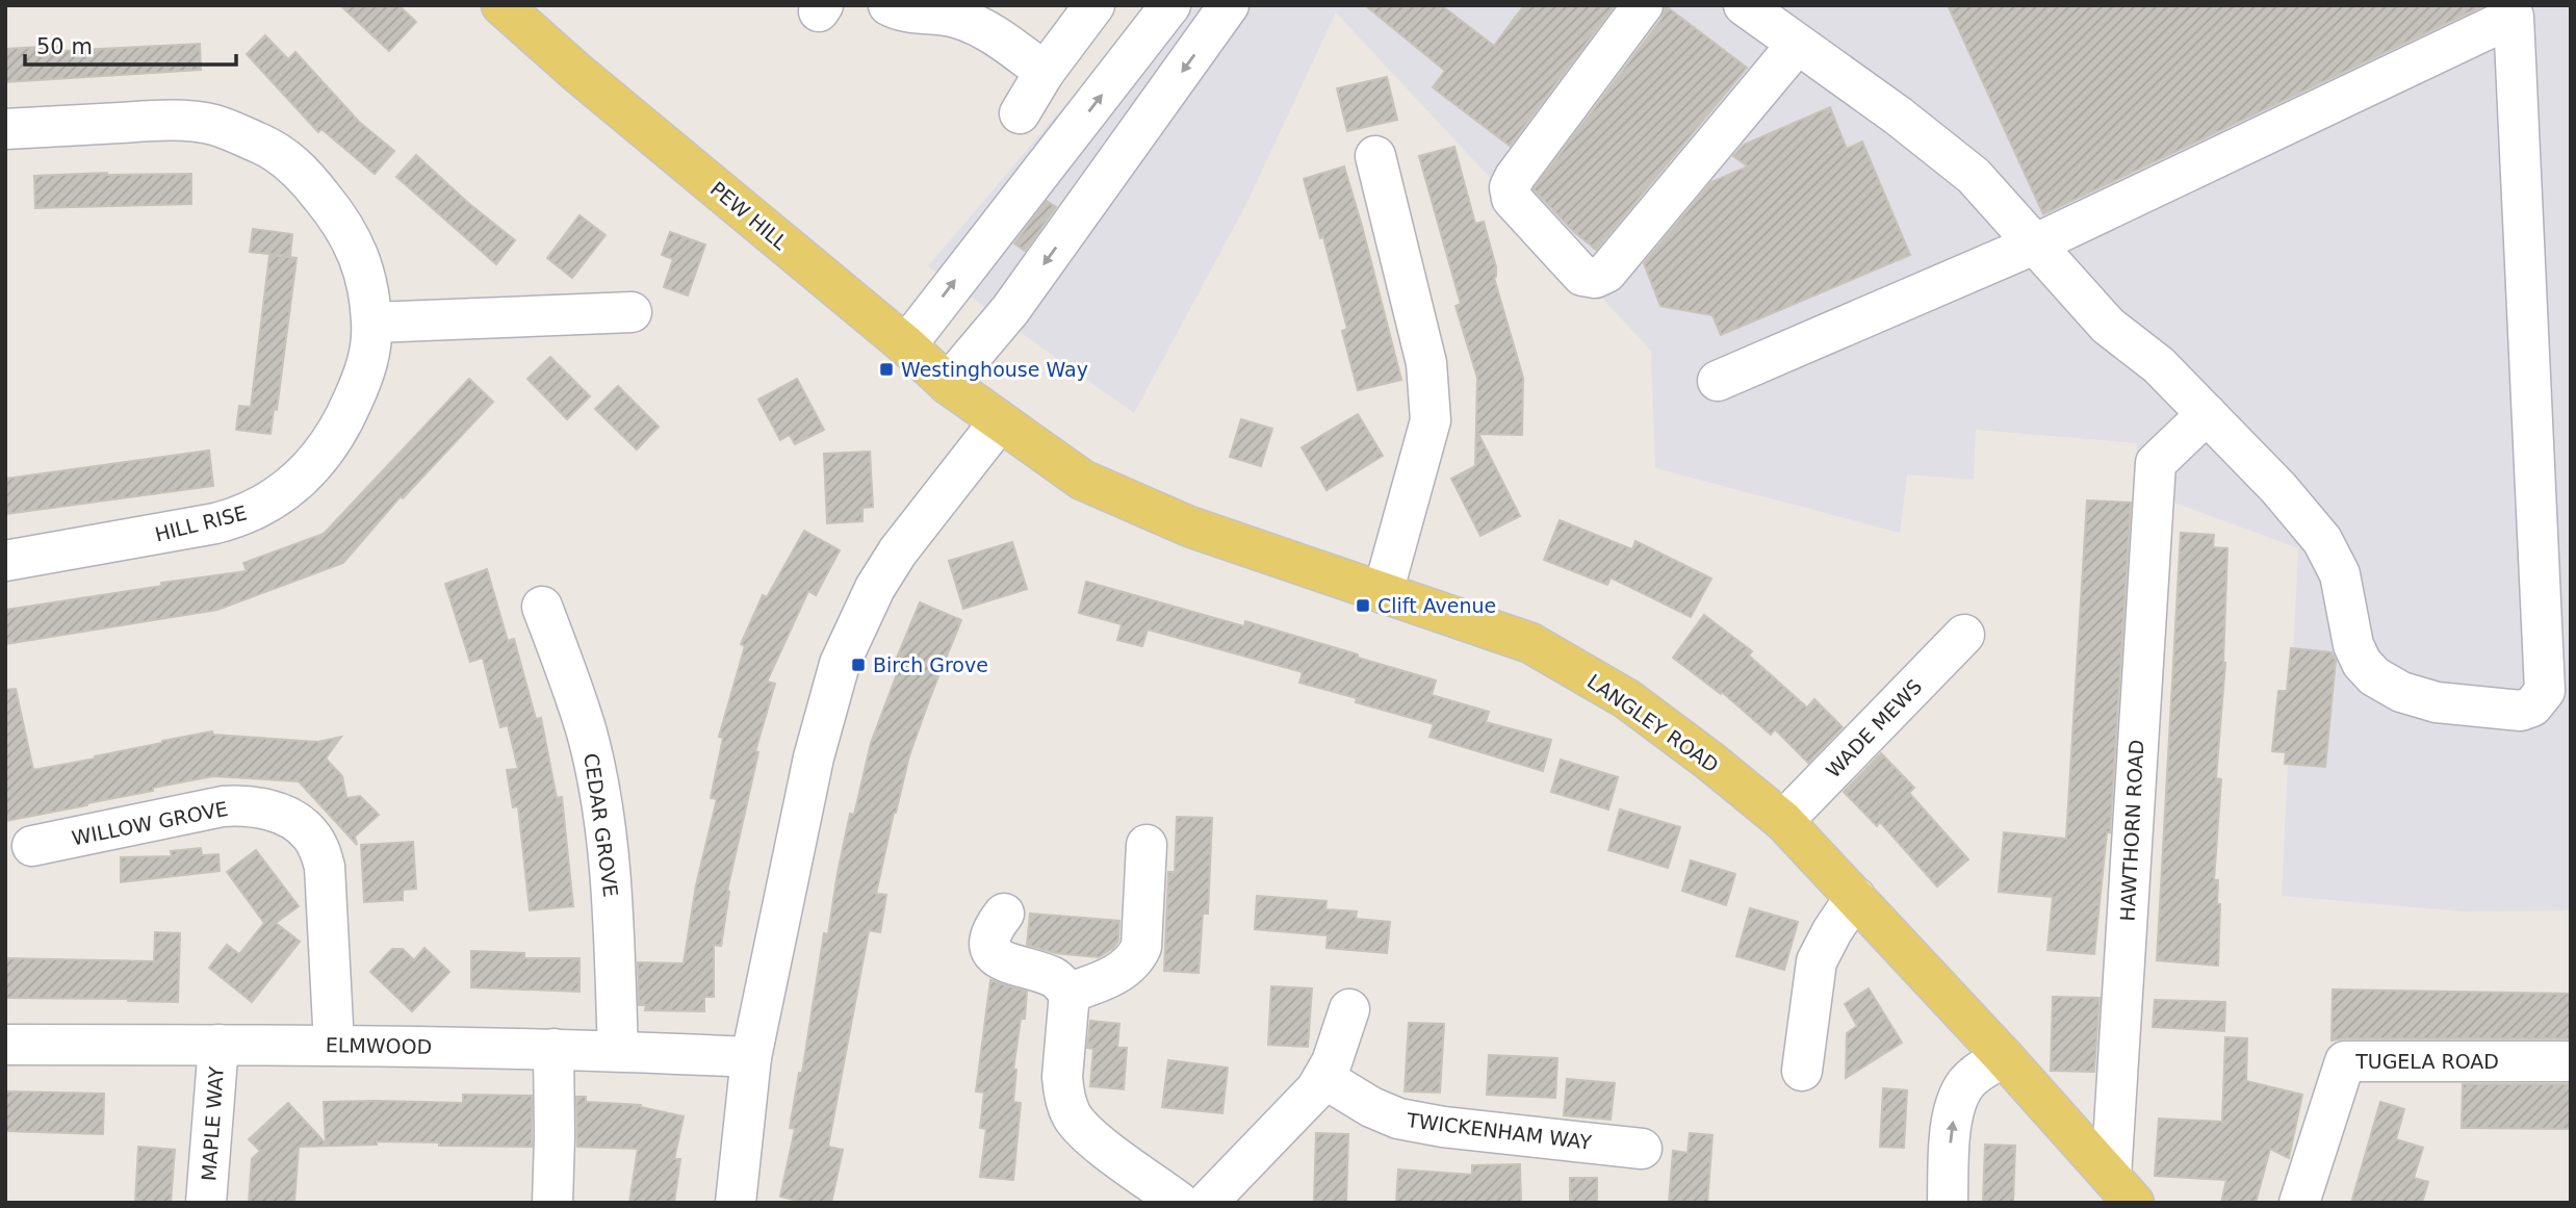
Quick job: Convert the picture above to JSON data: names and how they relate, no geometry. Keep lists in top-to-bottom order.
{
  "streets": {
    "main road": ["PEW HILL", "LANGLEY ROAD"],
    "street": [
      "HILL RISE",
      "WADE MEWS",
      "WILLOW GROVE",
      "CEDAR GROVE",
      "HAWTHORN ROAD",
      "ELMWOOD",
      "TUGELA ROAD",
      "MAPLE WAY",
      "TWICKENHAM WAY"
    ]
  },
  "crossings": [
    ["PEW HILL", "LANGLEY ROAD"],
    ["LANGLEY ROAD", "WADE MEWS"],
    ["LANGLEY ROAD", "HAWTHORN ROAD"],
    ["WILLOW GROVE", "ELMWOOD"],
    ["CEDAR GROVE", "ELMWOOD"],
    ["ELMWOOD", "MAPLE WAY"]
  ],
  "places": {
    "transit": ["Westinghouse Way", "Clift Avenue", "Birch Grove"]
  },
  "scale_bar": "50 m"
}
